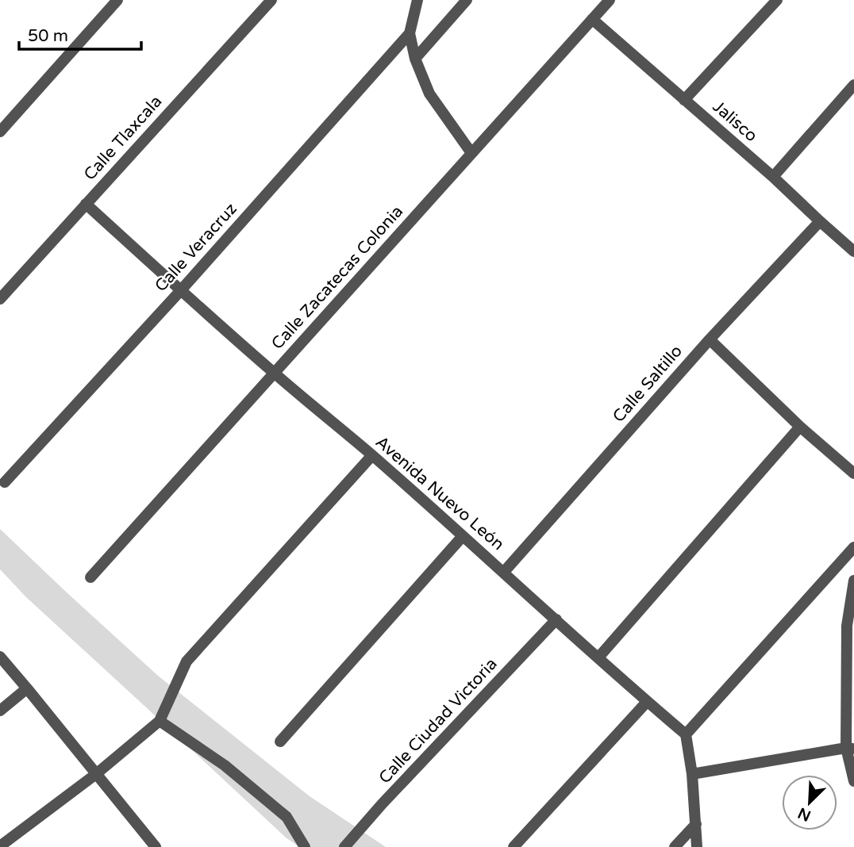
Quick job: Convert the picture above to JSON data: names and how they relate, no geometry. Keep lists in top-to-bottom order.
{
  "streets": {
    "street": [
      "Jalisco",
      "Calle Tlaxcala",
      "Calle Veracruz",
      "Calle Zacatecas Colonia",
      "Calle Saltillo",
      "Avenida Nuevo León",
      "Calle Ciudad Victoria"
    ]
  },
  "crossings": [
    ["Jalisco", "Calle Zacatecas Colonia"],
    ["Jalisco", "Calle Saltillo"],
    ["Calle Tlaxcala", "Avenida Nuevo León"],
    ["Calle Veracruz", "Avenida Nuevo León"],
    ["Calle Zacatecas Colonia", "Avenida Nuevo León"],
    ["Calle Saltillo", "Avenida Nuevo León"],
    ["Avenida Nuevo León", "Calle Ciudad Victoria"]
  ],
  "scale_bar": "50 m",
  "north": "bottom left"
}
